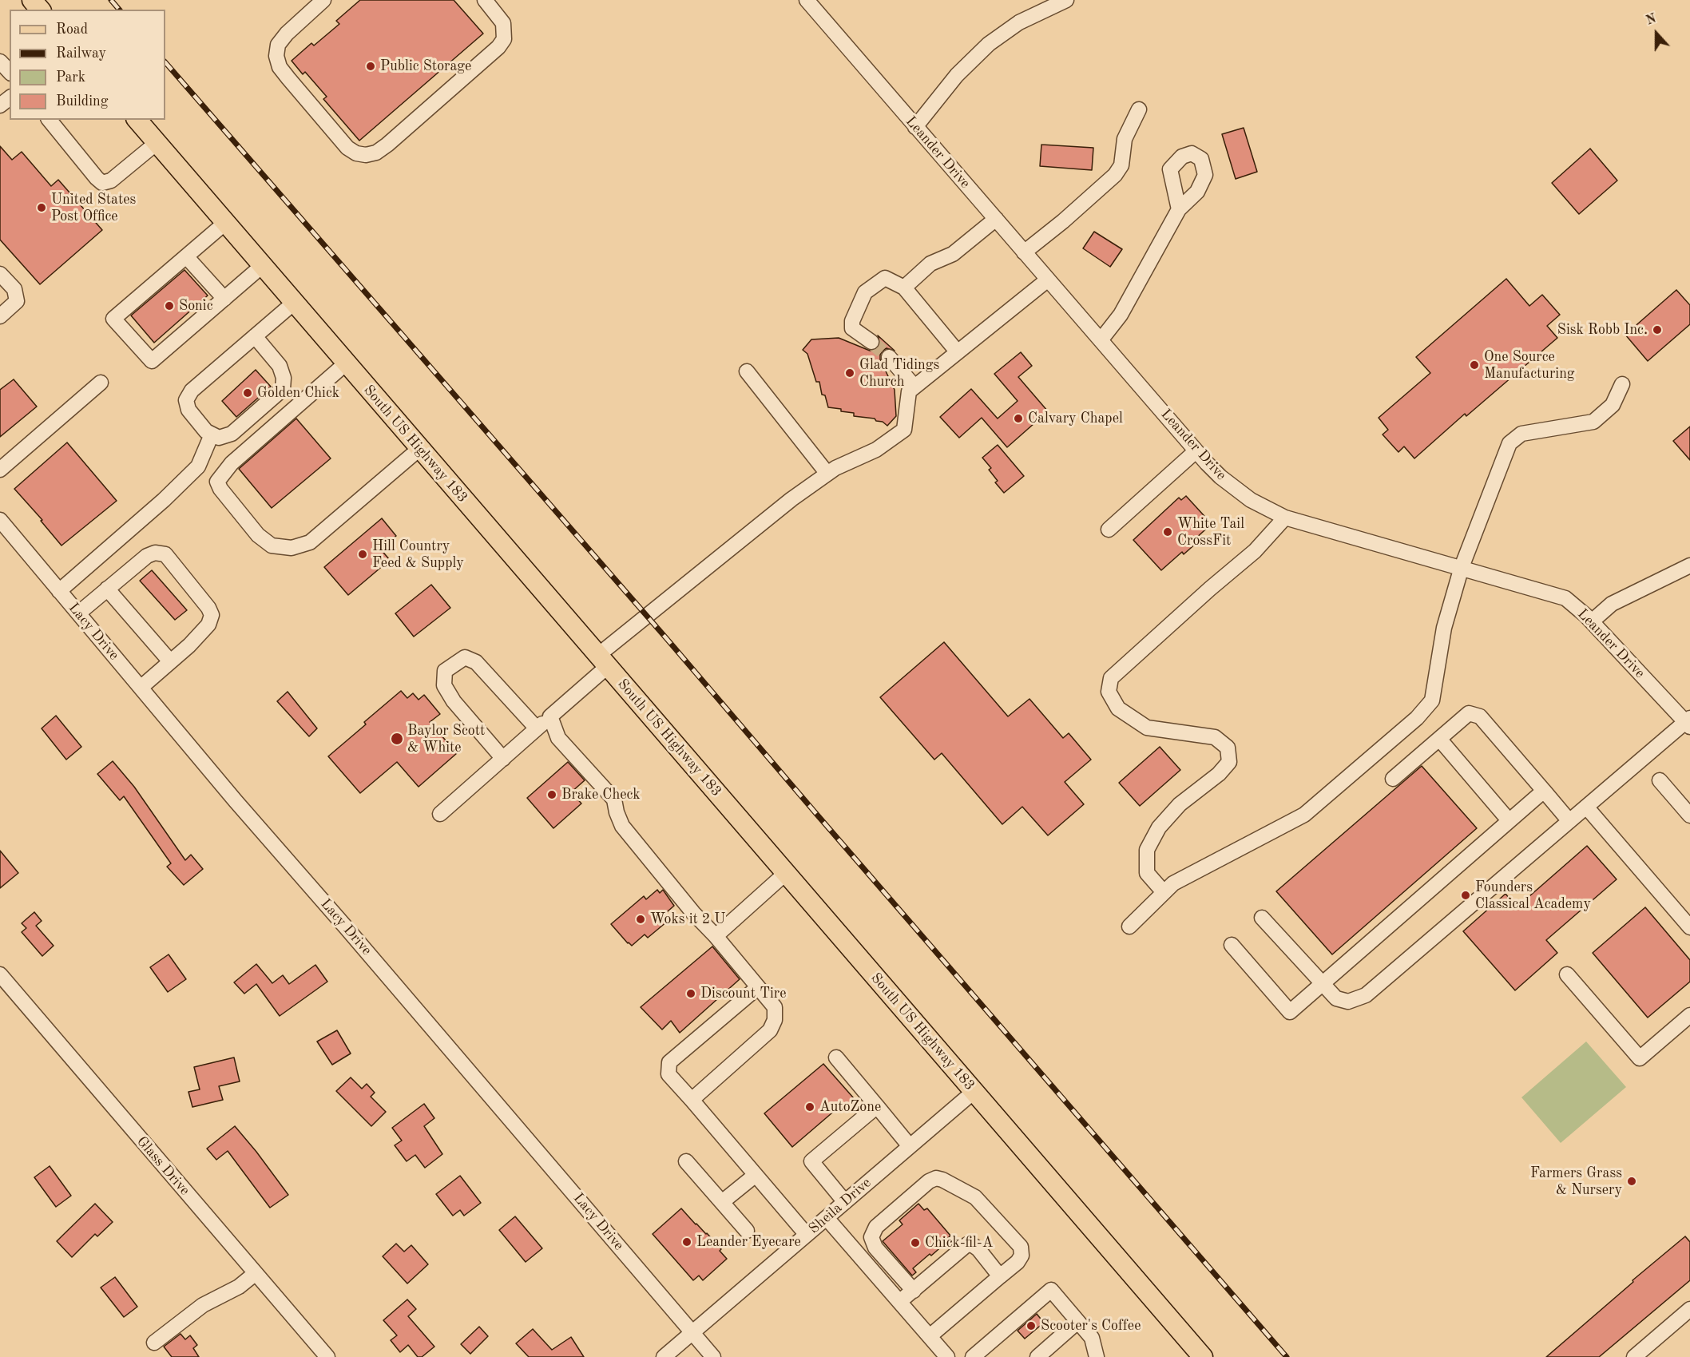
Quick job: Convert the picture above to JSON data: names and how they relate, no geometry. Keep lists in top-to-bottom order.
{
  "streets": {
    "main road": ["South US Highway 183"],
    "street": [
      "Leander Drive",
      "Lacy Drive",
      "Glass Drive",
      "Sheila Drive"
    ]
  },
  "crossings": [
    ["South US Highway 183", "Sheila Drive"],
    ["Lacy Drive", "Sheila Drive"]
  ],
  "places": [
    "Public Storage",
    "United States Post Office",
    "Sonic",
    "Sisk Robb Inc.",
    "One Source Manufacturing",
    "Glad Tidings Church",
    "Golden Chick",
    "Calvary Chapel",
    "White Tail CrossFit",
    "Hill Country Feed & Supply",
    "Baylor Scott & White",
    "Brake Check",
    "Founders Classical Academy",
    "Woks it 2 U",
    "Discount Tire",
    "AutoZone",
    "Farmers Grass & Nursery",
    "Leander Eyecare",
    "Chick-fil-A",
    "Scooter's Coffee"
  ],
  "legend": [
    "Road",
    "Railway",
    "Park",
    "Building"
  ],
  "north": "top"
}
